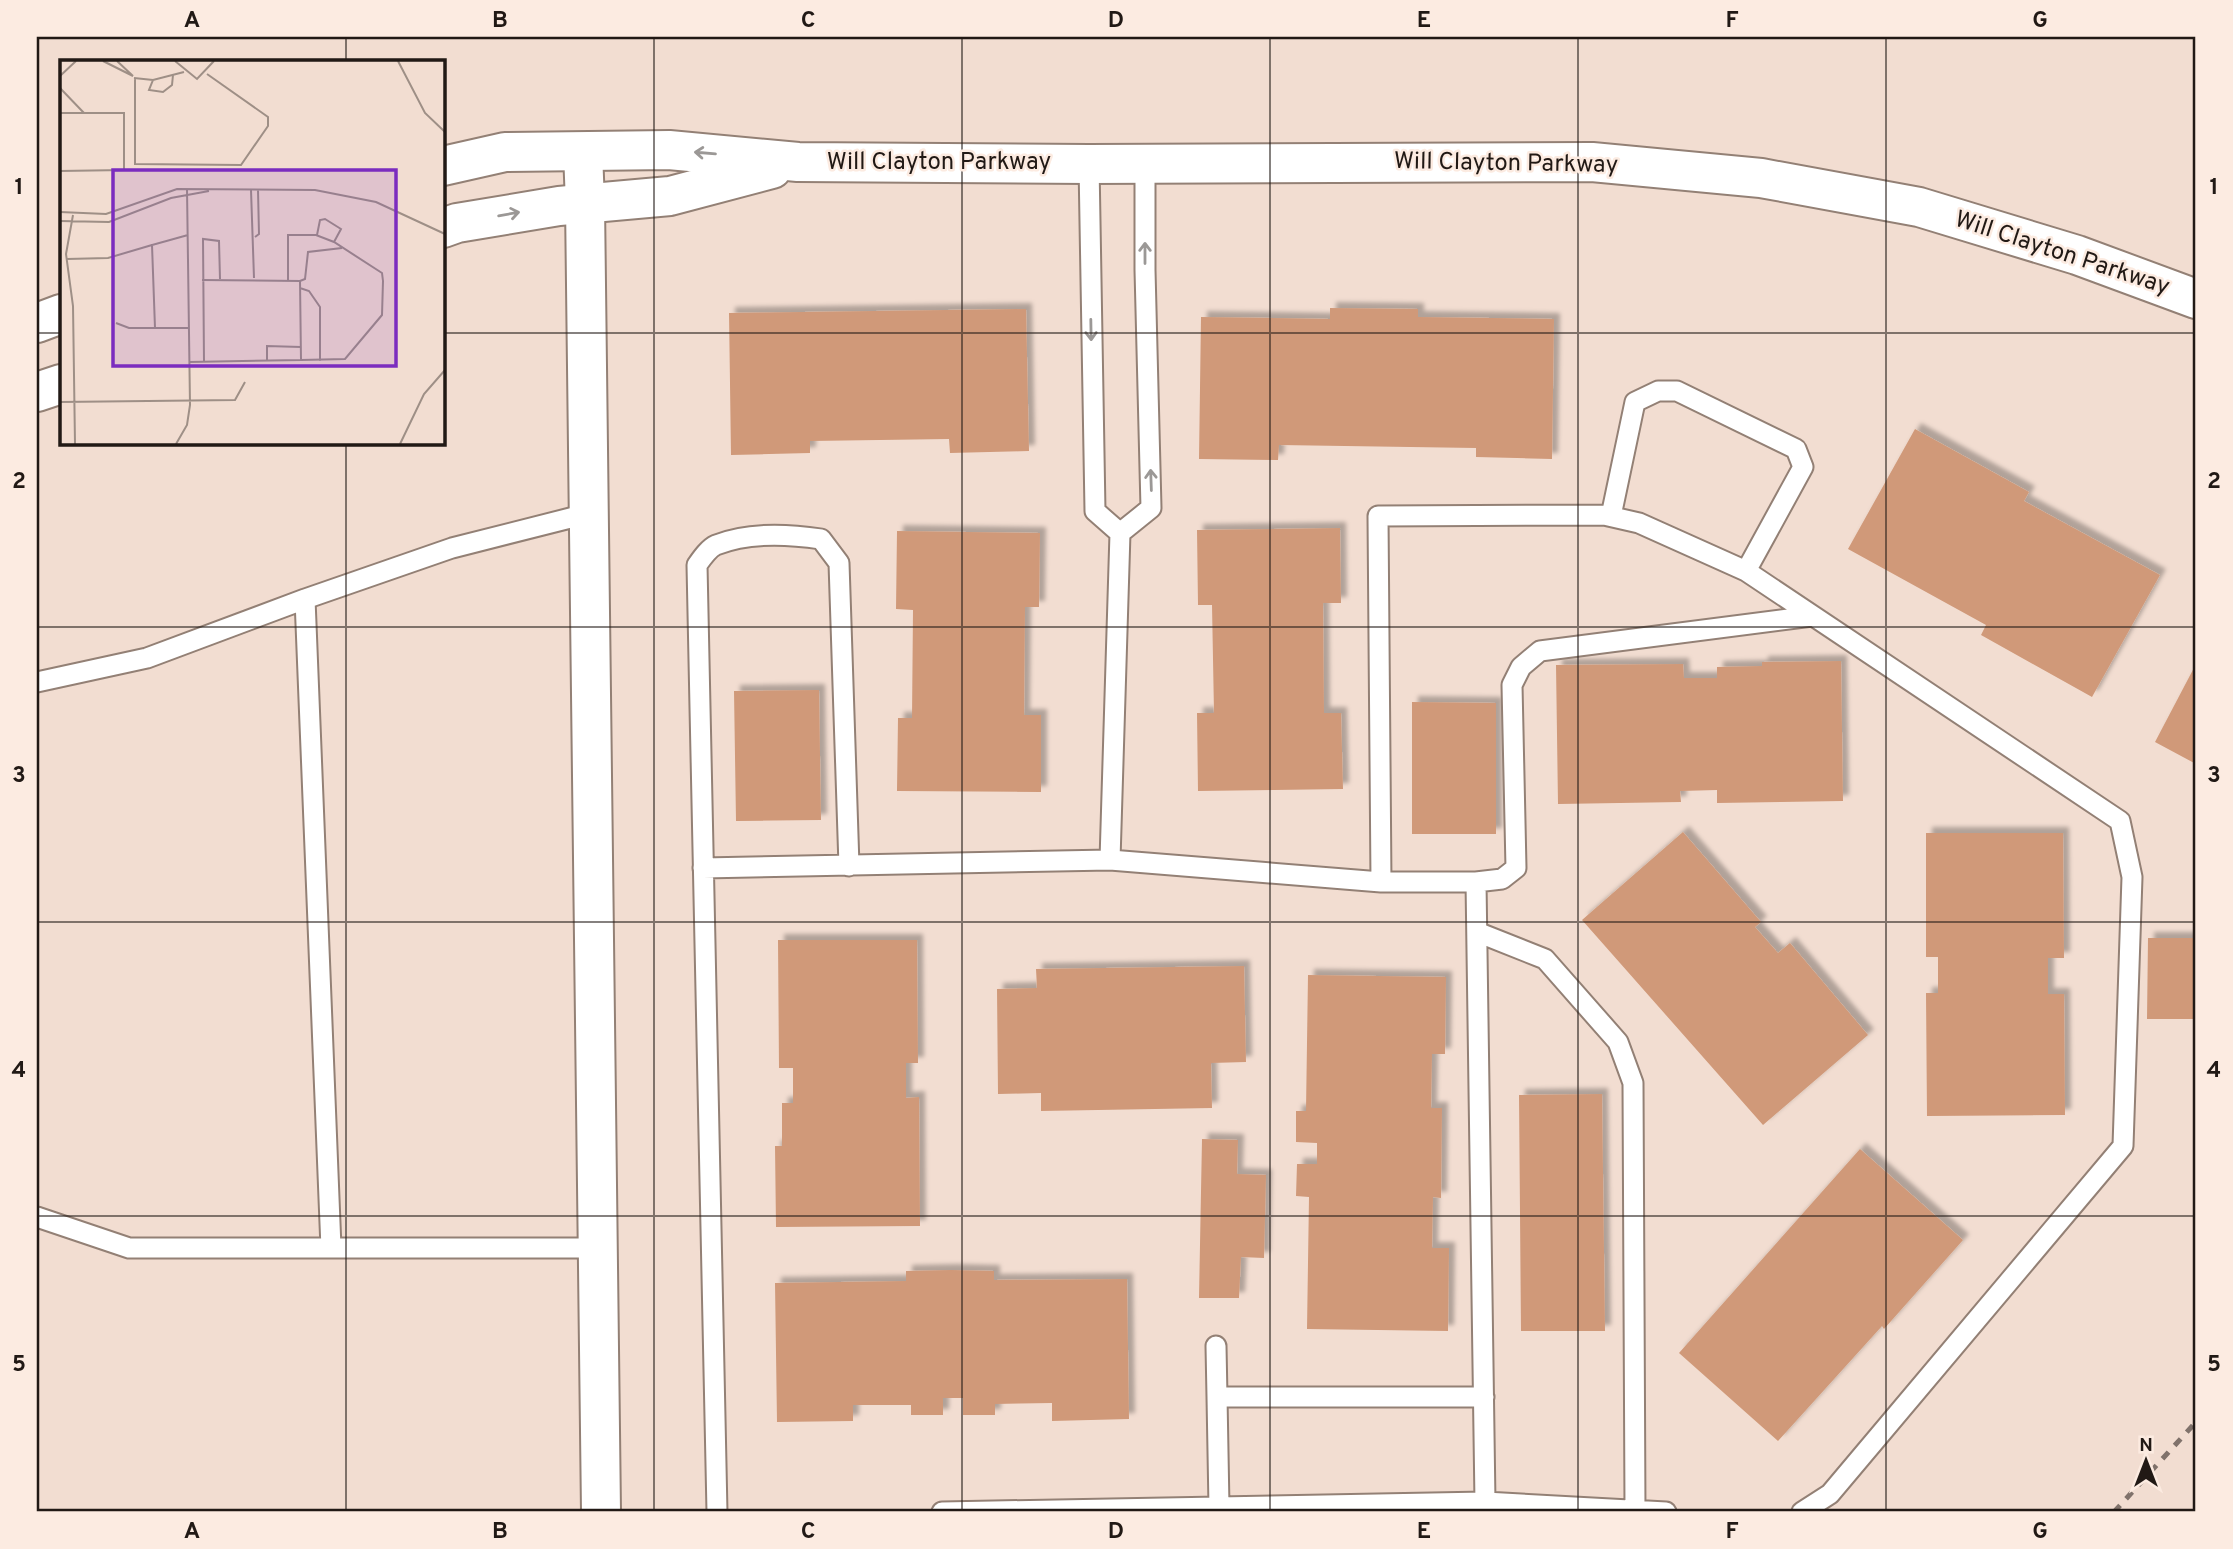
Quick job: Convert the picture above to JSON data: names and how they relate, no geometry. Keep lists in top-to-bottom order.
{
  "streets": {
    "street": ["Will Clayton Parkway"]
  },
  "north": "top",
  "grid": {
    "columns": [
      "A",
      "B",
      "C",
      "D",
      "E",
      "F",
      "G"
    ],
    "rows": [
      "1",
      "2",
      "3",
      "4",
      "5"
    ]
  }
}
